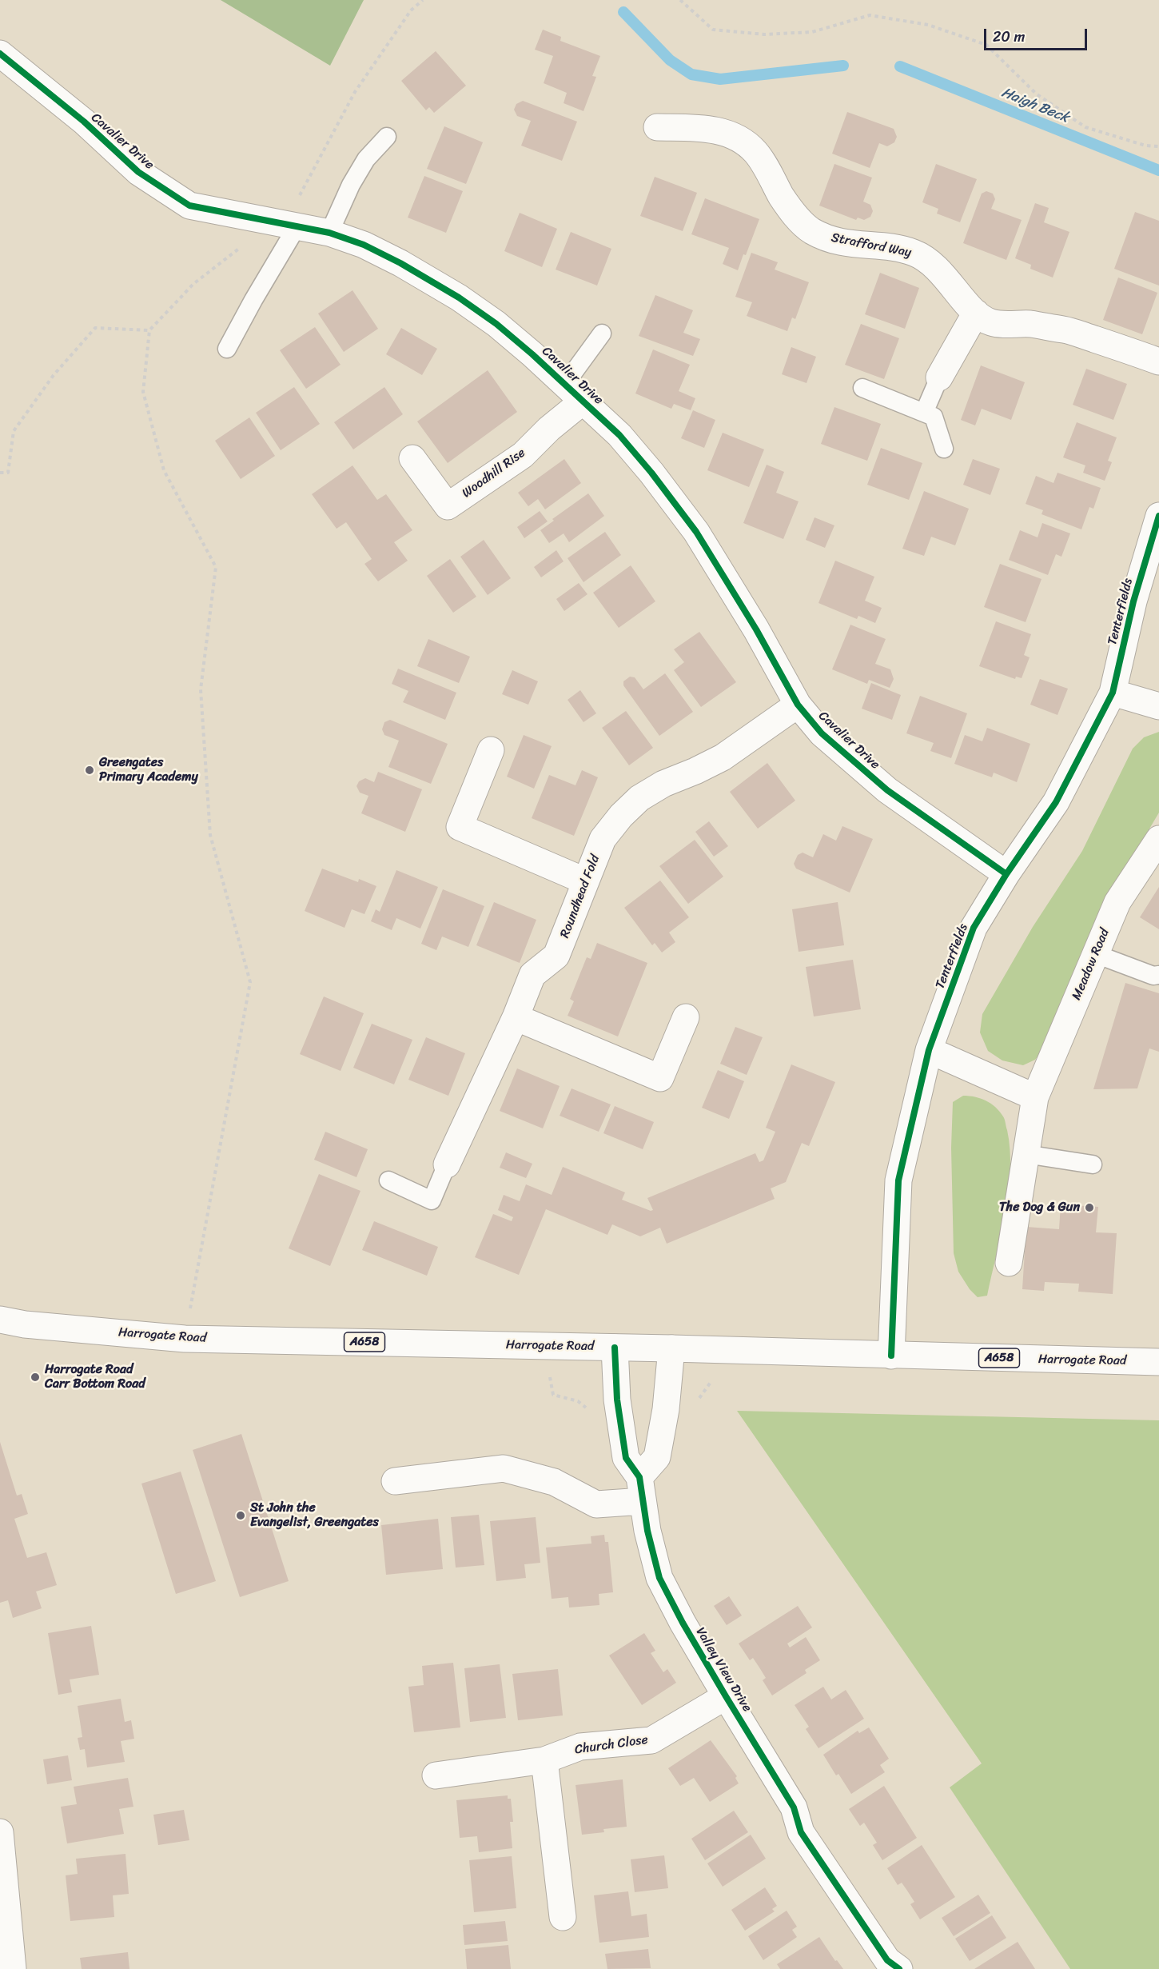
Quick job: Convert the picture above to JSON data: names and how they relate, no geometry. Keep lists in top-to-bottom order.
{
  "streets": {
    "main road": [
      "Cavalier Drive",
      "Strafford Way",
      "Woodhill Rise",
      "Tenterfields",
      "Roundhead Fold",
      "Meadow Road",
      "Harrogate Road",
      "A658",
      "Valley View Drive",
      "Church Close"
    ]
  },
  "crossings": [
    ["Cavalier Drive", "Woodhill Rise"],
    ["Cavalier Drive", "Tenterfields"],
    ["Cavalier Drive", "Roundhead Fold"],
    ["Tenterfields", "Harrogate Road"],
    ["Harrogate Road", "Valley View Drive"],
    ["Valley View Drive", "Church Close"]
  ],
  "water": ["Haigh Beck"],
  "places": [
    "Greengates Primary Academy",
    "The Dog & Gun",
    "Harrogate Road Carr Bottom Road",
    "St John the Evangelist, Greengates"
  ],
  "scale_bar": "20 m"
}
